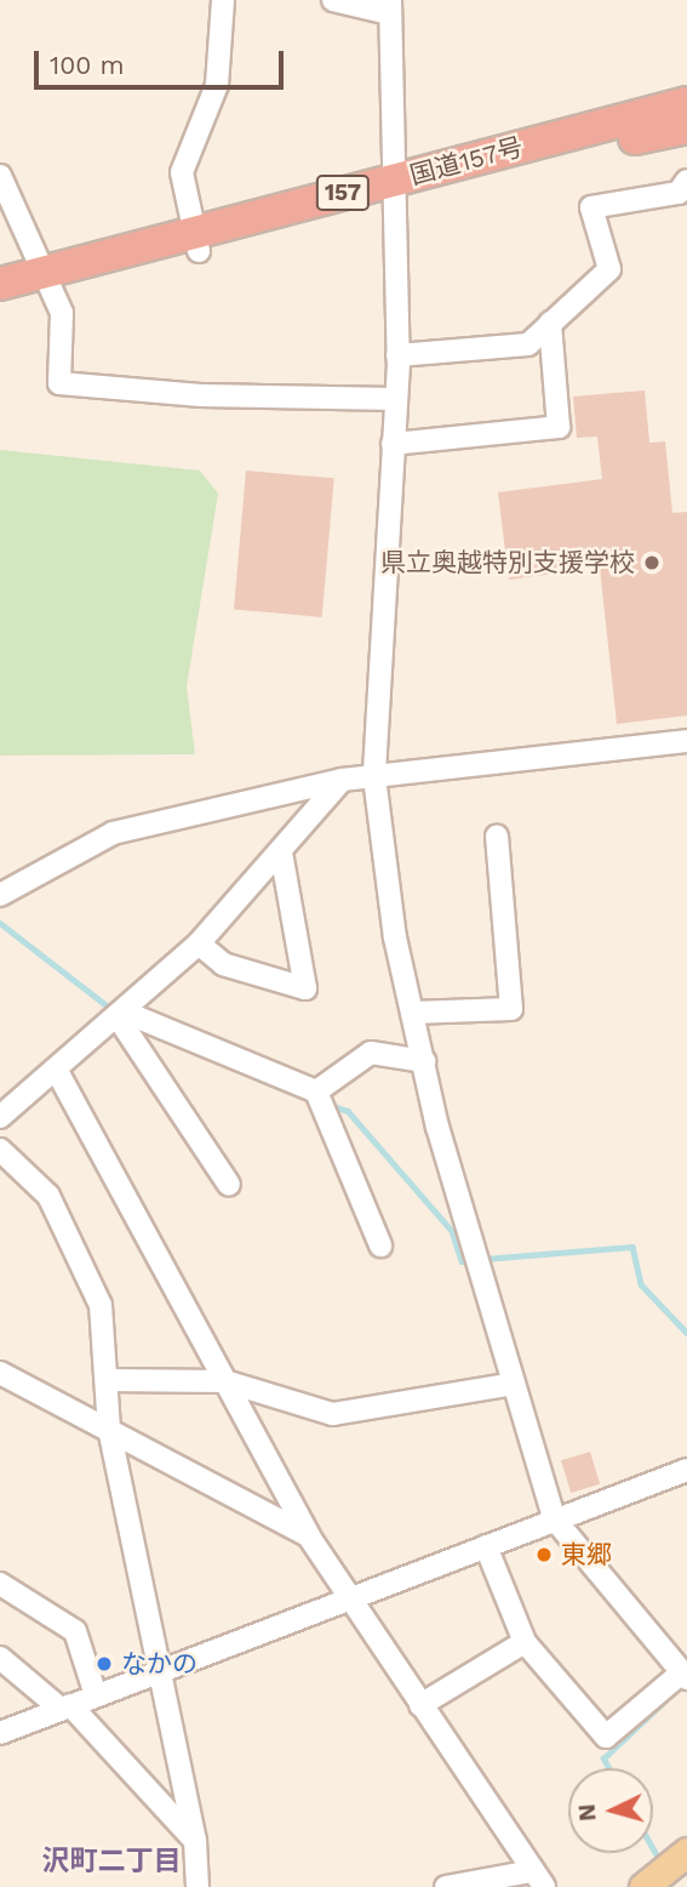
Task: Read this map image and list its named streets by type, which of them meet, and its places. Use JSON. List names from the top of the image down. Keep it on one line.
{"streets":{"highway":["国道157号","157"]},"districts":["沢町二丁目"],"places":["県立奥越特別支援学校","東郷","なかの"],"scale_bar":"100 m","north":"left"}
